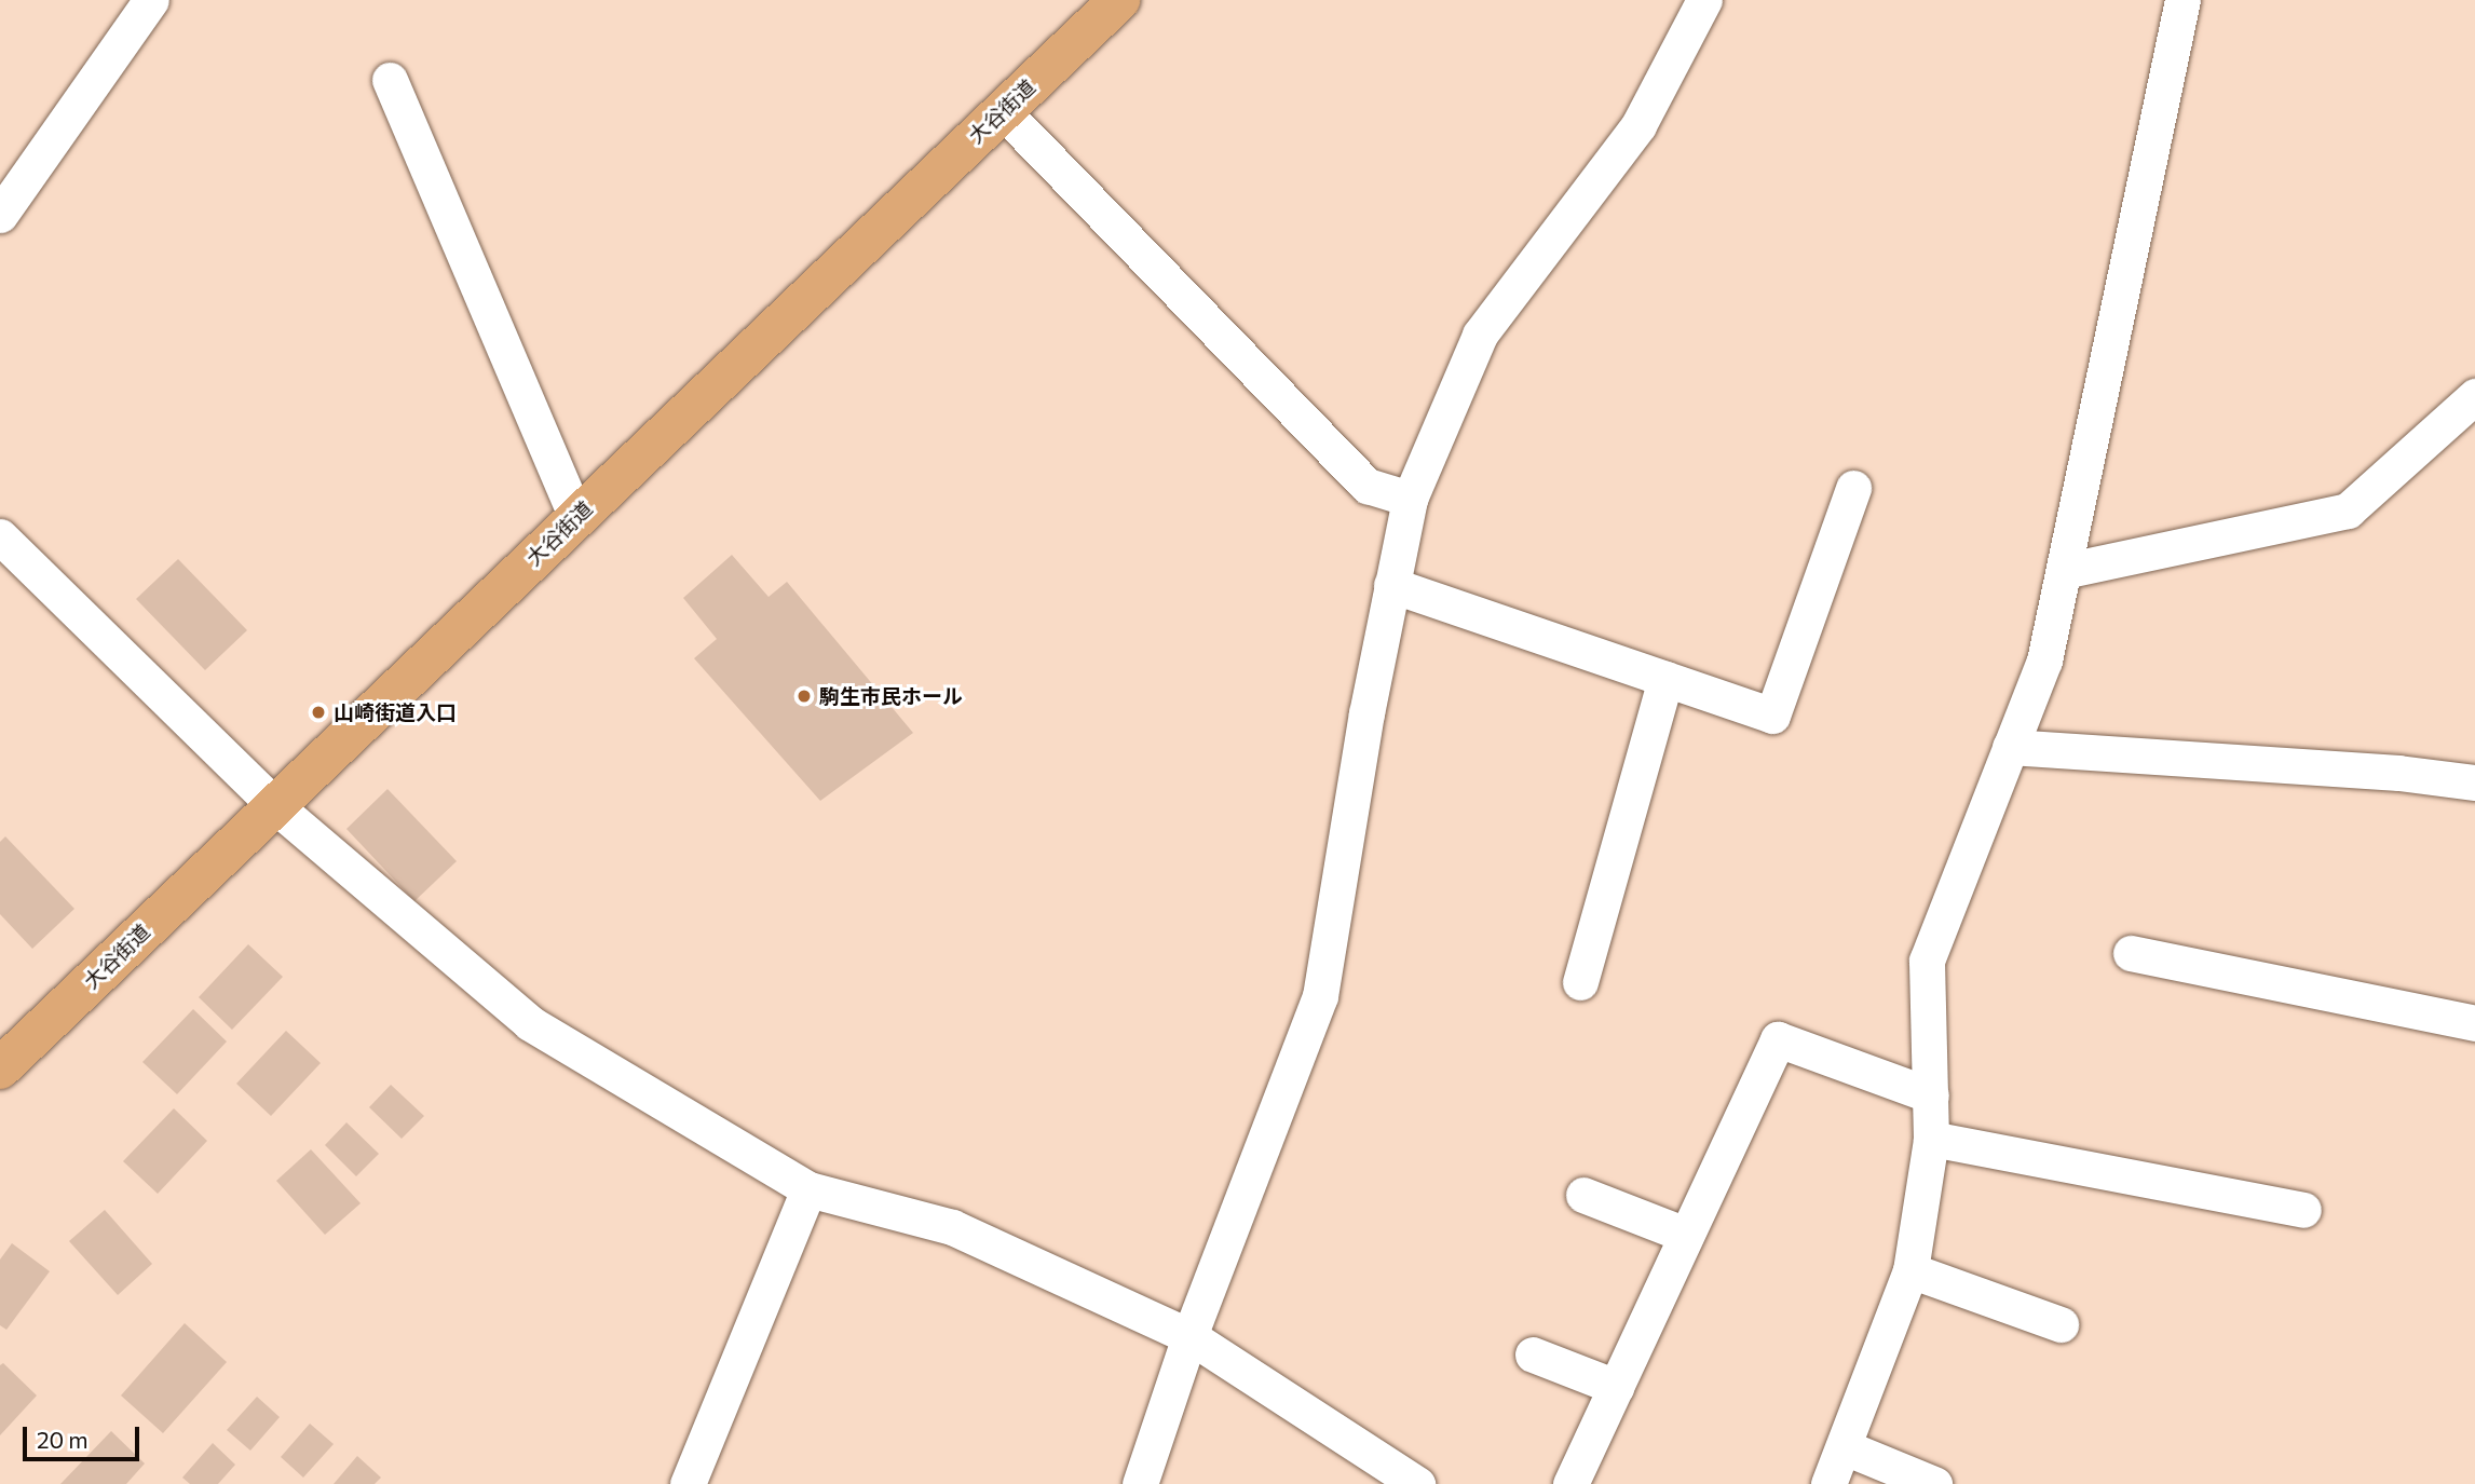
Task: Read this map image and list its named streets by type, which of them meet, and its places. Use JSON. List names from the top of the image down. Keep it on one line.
{"streets":{"main road":["大谷街道"]},"places":["駒生市民ホール","山崎街道入口"],"scale_bar":"20 m"}
